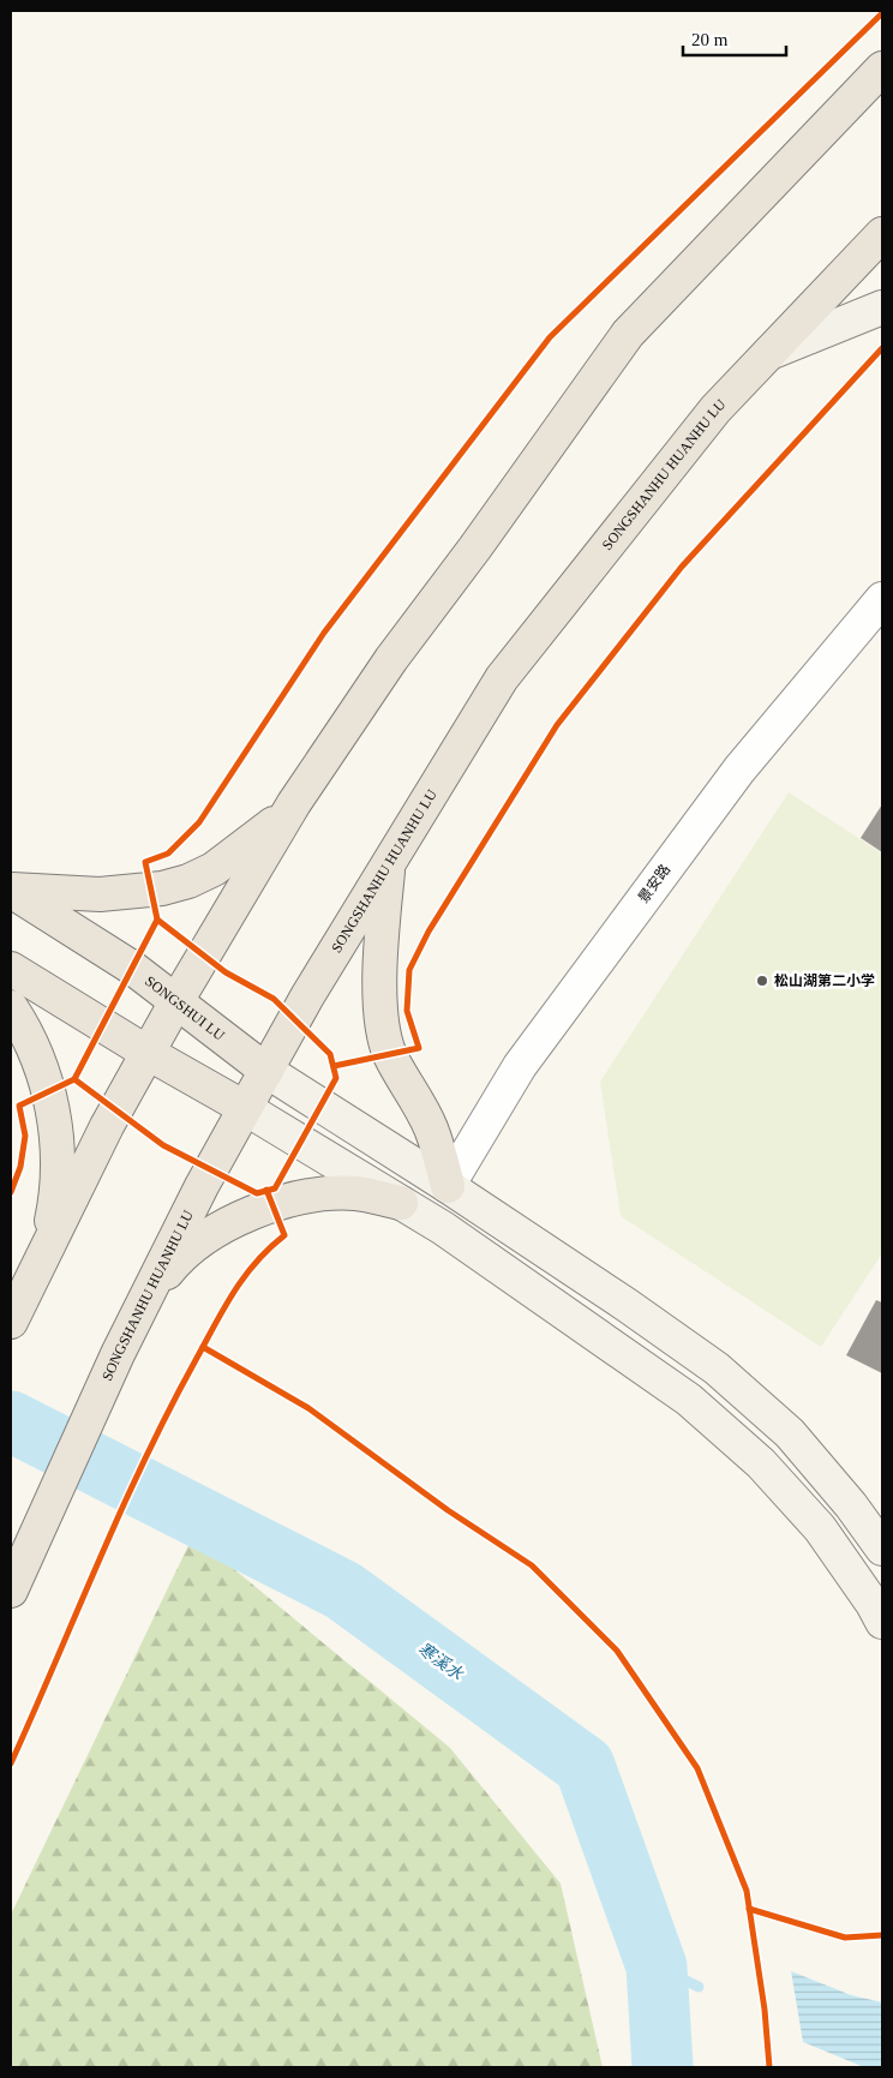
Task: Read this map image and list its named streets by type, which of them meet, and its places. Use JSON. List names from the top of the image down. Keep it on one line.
{"streets":{"main road":["SONGSHANHU HUANHU LU","SONGSHUI LU"],"street":["景安路"]},"crossings":[["SONGSHANHU HUANHU LU","SONGSHUI LU"]],"water":["寒溪水"],"places":["松山湖第二小学"],"scale_bar":"20 m"}
